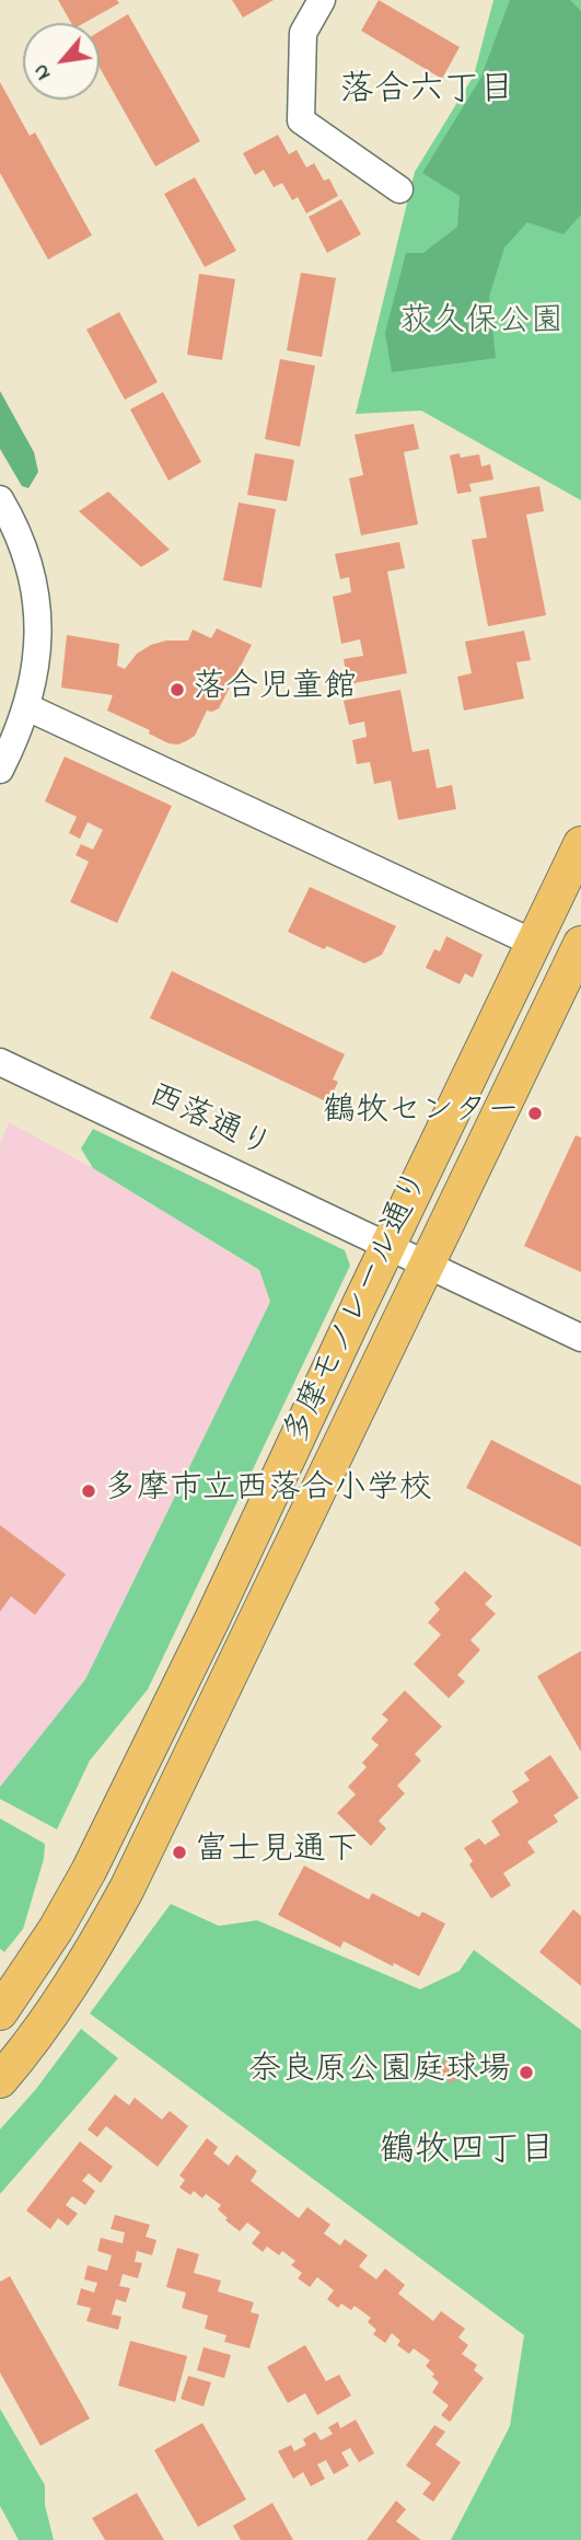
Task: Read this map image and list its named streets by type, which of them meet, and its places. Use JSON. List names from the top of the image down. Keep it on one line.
{"streets":{"main road":["多摩モノレール通り"],"street":["西落通り"]},"crossings":[["西落通り","多摩モノレール通り"]],"districts":["落合六丁目","鶴牧四丁目"],"parks":["荻久保公園"],"places":["落合児童館","鶴牧センター","多摩市立西落合小学校","富士見通下","奈良原公園庭球場"],"north":"bottom left"}
